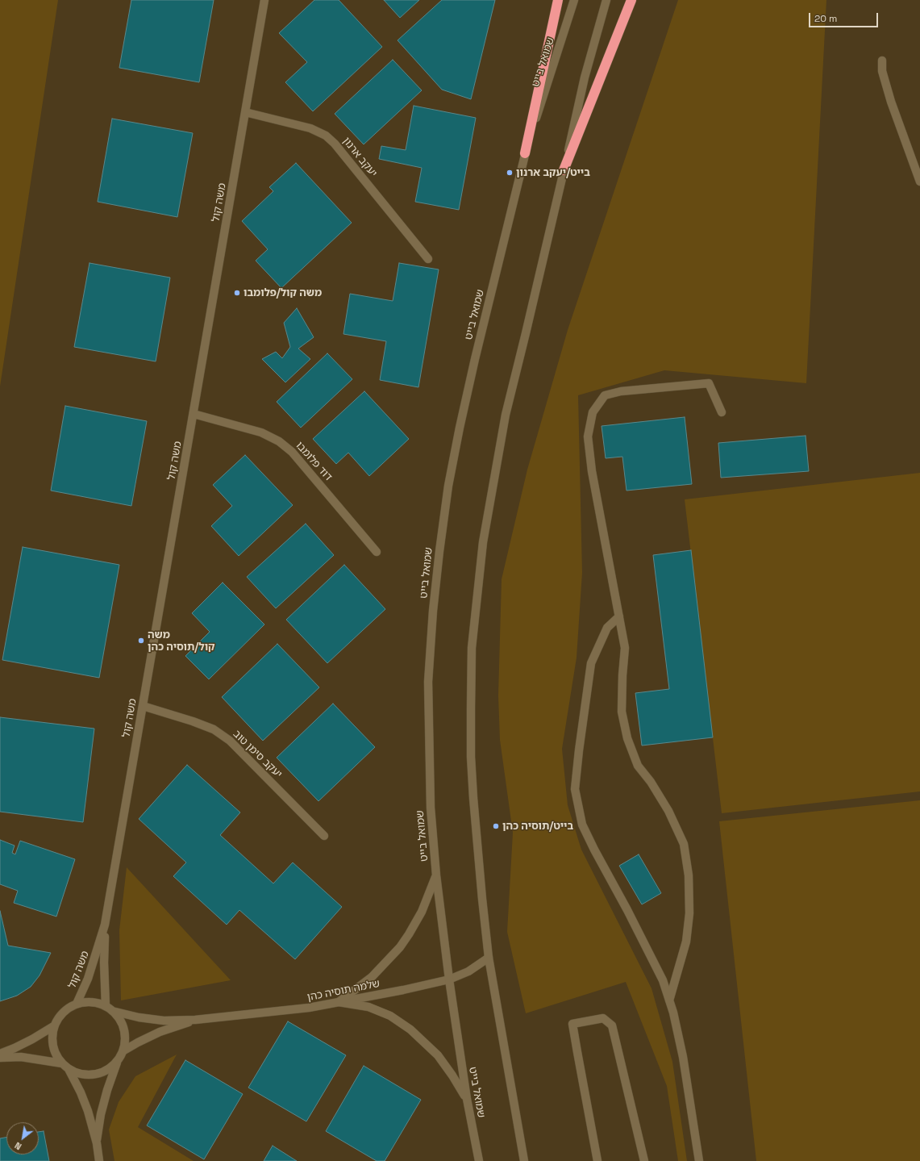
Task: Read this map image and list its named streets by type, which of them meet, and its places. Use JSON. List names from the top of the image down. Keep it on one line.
{"streets":{"street":["שמואל בייט","יעקב ארנון","משה קול","דוד פלומבו","יעקב סימן טוב","שלמה תוסיה כהן"]},"crossings":[["שמואל בייט","שלמה תוסיה כהן"],["יעקב ארנון","משה קול"],["משה קול","דוד פלומבו"],["משה קול","יעקב סימן טוב"],["משה קול","שלמה תוסיה כהן"]],"places":["בייט/יעקב ארנון","משה קול/פלומבו","משה קול/תוסיה כהן","בייט/תוסיה כהן"],"scale_bar":"20 m","north":"bottom left"}
